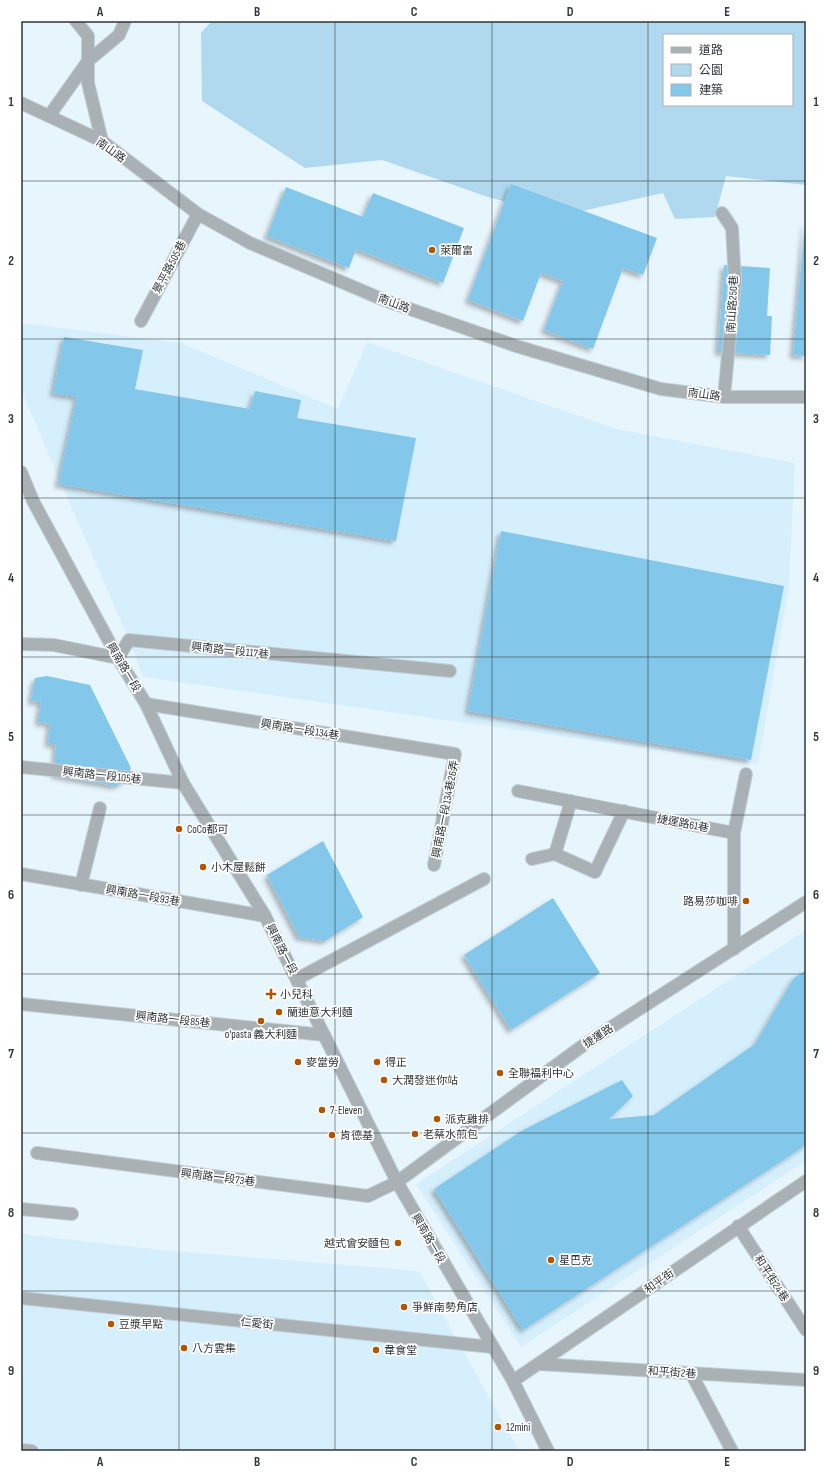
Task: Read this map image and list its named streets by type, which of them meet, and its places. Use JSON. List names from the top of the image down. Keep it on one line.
{"streets":{"street":["南山路","景平路505巷","南山路250巷","興南路一段117巷","興南路一段","興南路一段134巷","興南路一段105巷","興南路一段134巷26弄","捷運路61巷","興南路一段93巷","興南路一段85巷","捷運路","興南路一段73巷","和平街24巷","和平街","仁愛街","和平街2巷"]},"crossings":[["南山路","景平路505巷"],["南山路","南山路250巷"],["興南路一段117巷","興南路一段"],["興南路一段","興南路一段134巷"],["興南路一段","興南路一段105巷"],["興南路一段","興南路一段93巷"],["興南路一段","興南路一段85巷"],["興南路一段","捷運路"],["興南路一段","興南路一段73巷"],["興南路一段","和平街"],["興南路一段","仁愛街"],["興南路一段134巷","興南路一段134巷26弄"],["捷運路","興南路一段73巷"],["和平街24巷","和平街"],["和平街","和平街2巷"]],"places":{"other":["萊爾富","CoCo都可","小木屋鬆餅","路易莎咖啡","蘭迪意大利麵","o'pasta 義大利麵","麥當勞","得正","全聯福利中心","大潤發迷你站","7-Eleven","派克雞排","老蔡水煎包","肯德基","越式會安麵包","星巴克","爭鮮南勢角店","豆漿早點","八方雲集","韋食堂","12mini"],"health":["小兒科"]},"legend":["道路","公園","建築"],"grid":{"columns":["A","B","C","D","E"],"rows":["1","2","3","4","5","6","7","8","9"]}}
